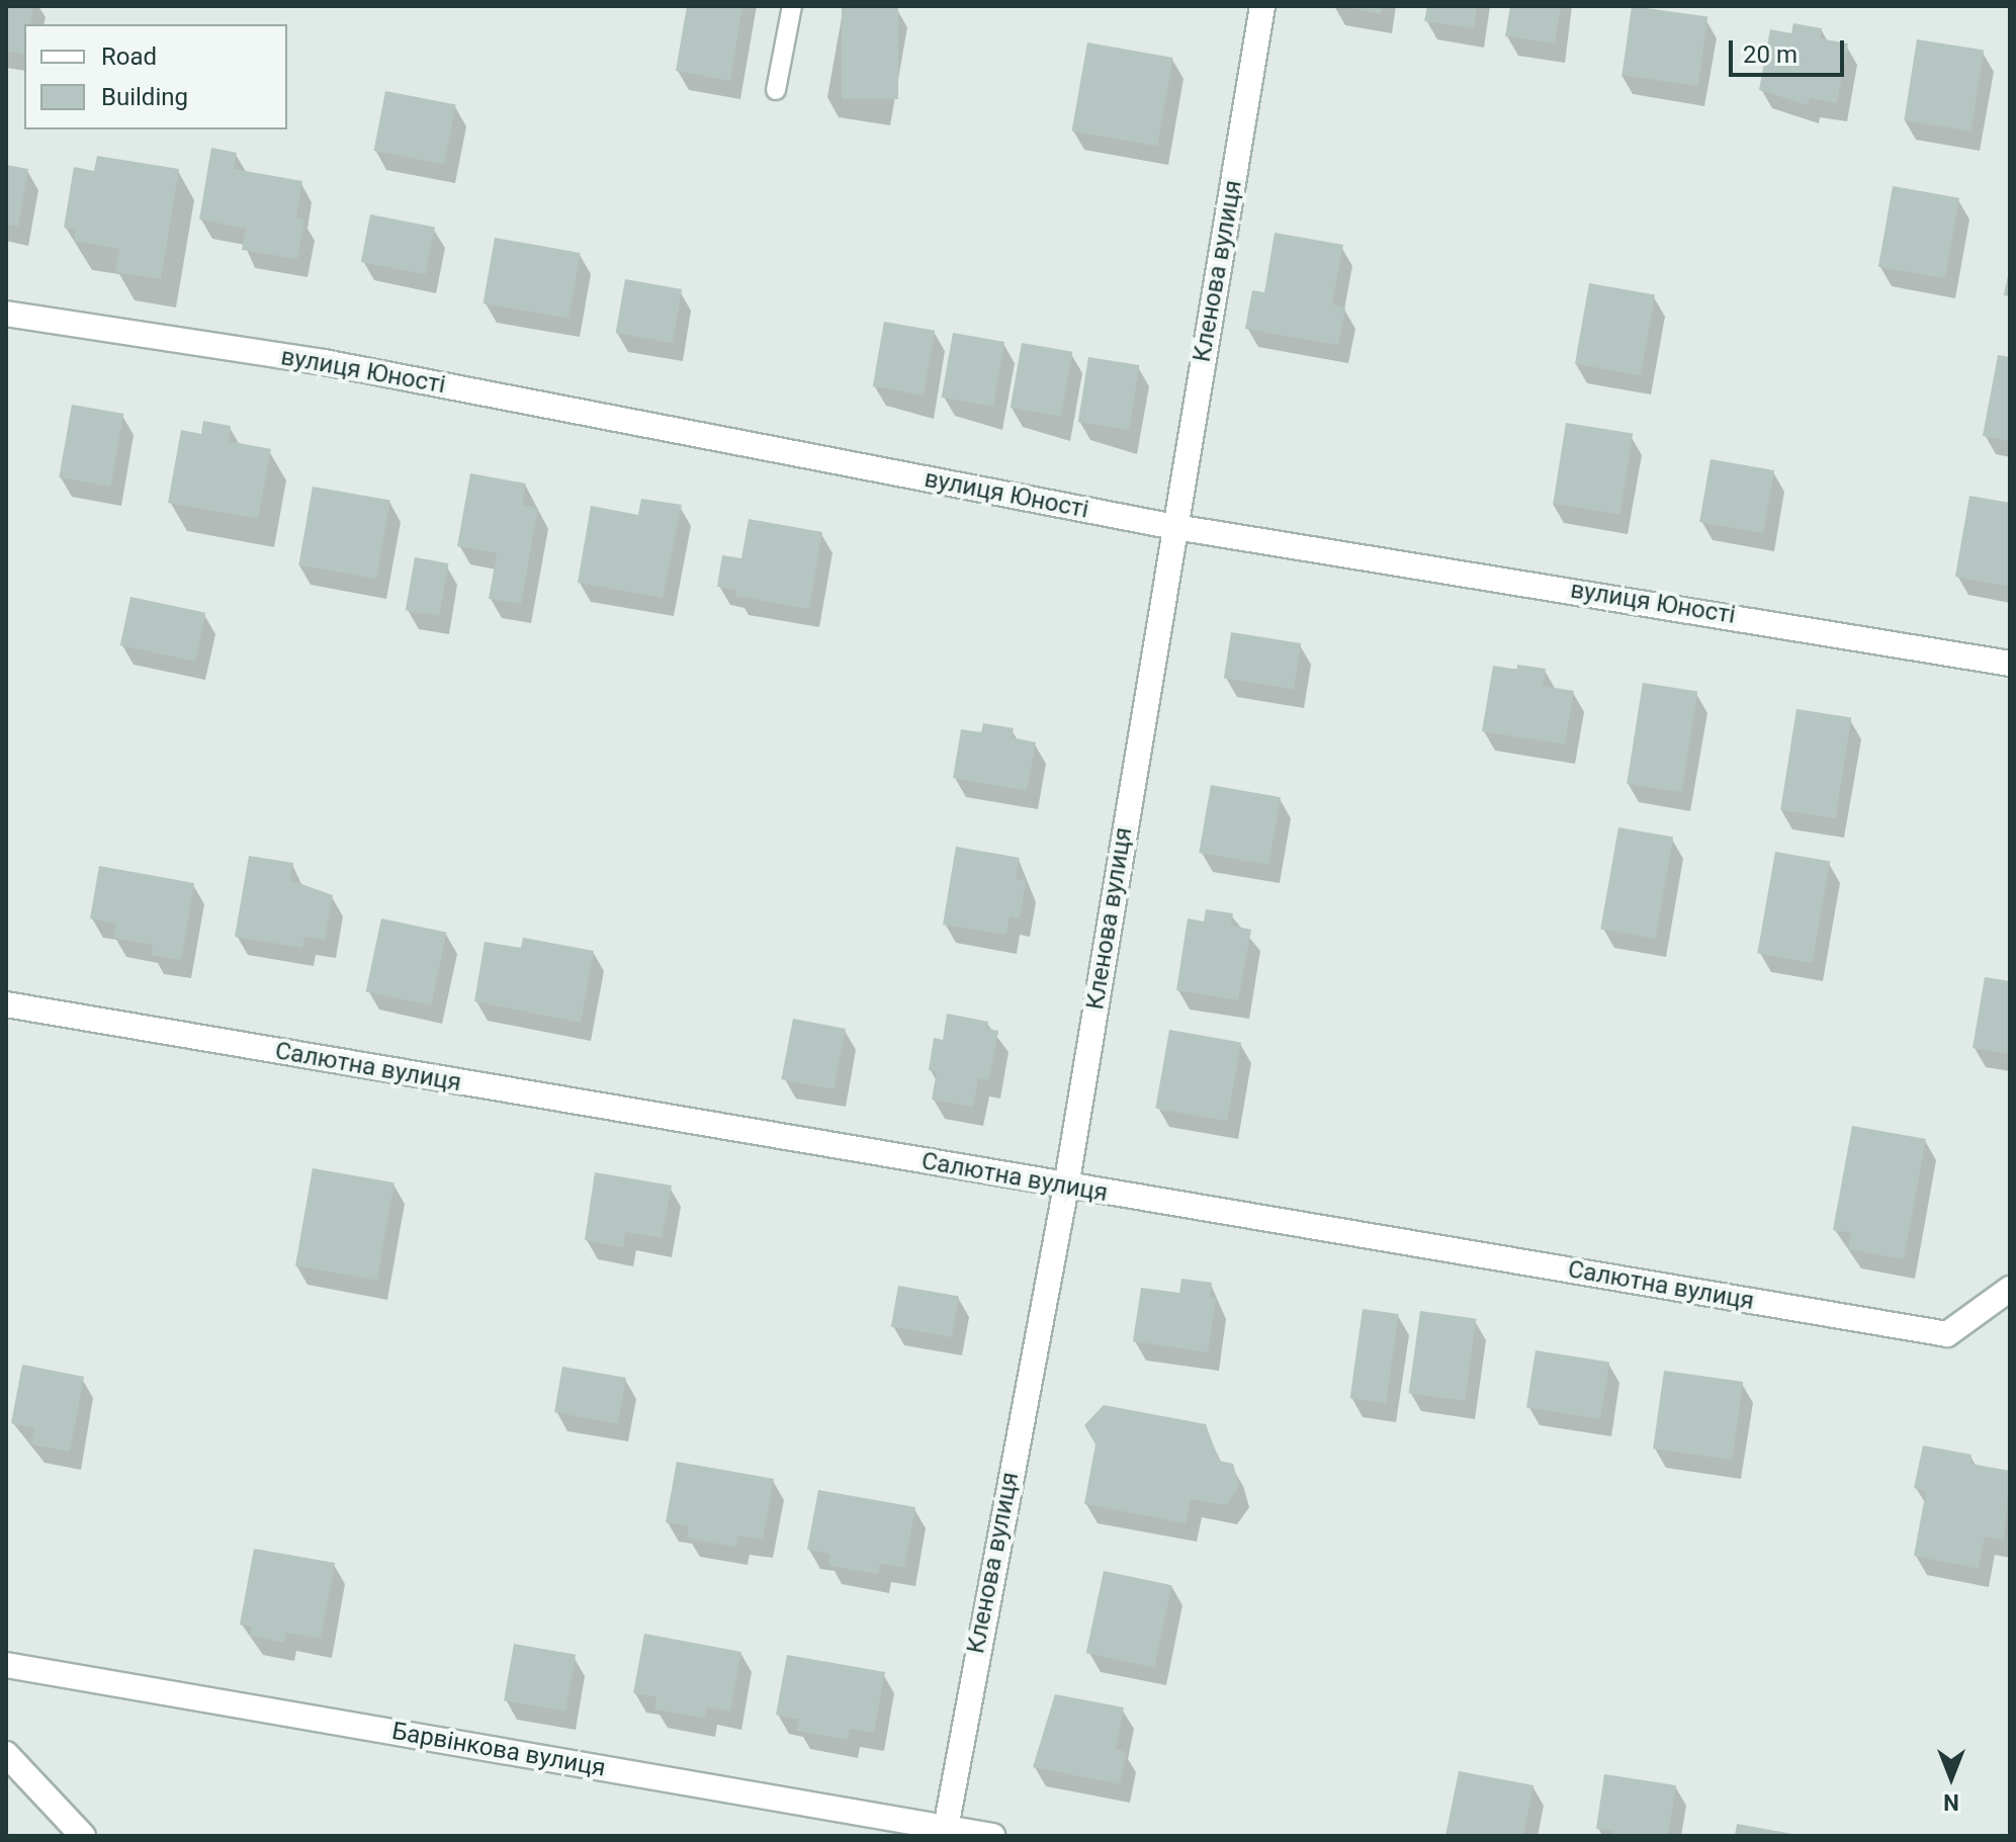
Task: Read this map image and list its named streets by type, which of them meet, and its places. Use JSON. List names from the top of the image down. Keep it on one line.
{"streets":{"street":["Кленова вулиця","вулиця Юності","Салютна вулиця","Барвінкова вулиця"]},"crossings":[["Кленова вулиця","вулиця Юності"],["Кленова вулиця","Салютна вулиця"],["Кленова вулиця","Барвінкова вулиця"]],"legend":["Road","Building"],"scale_bar":"20 m","north":"bottom"}
